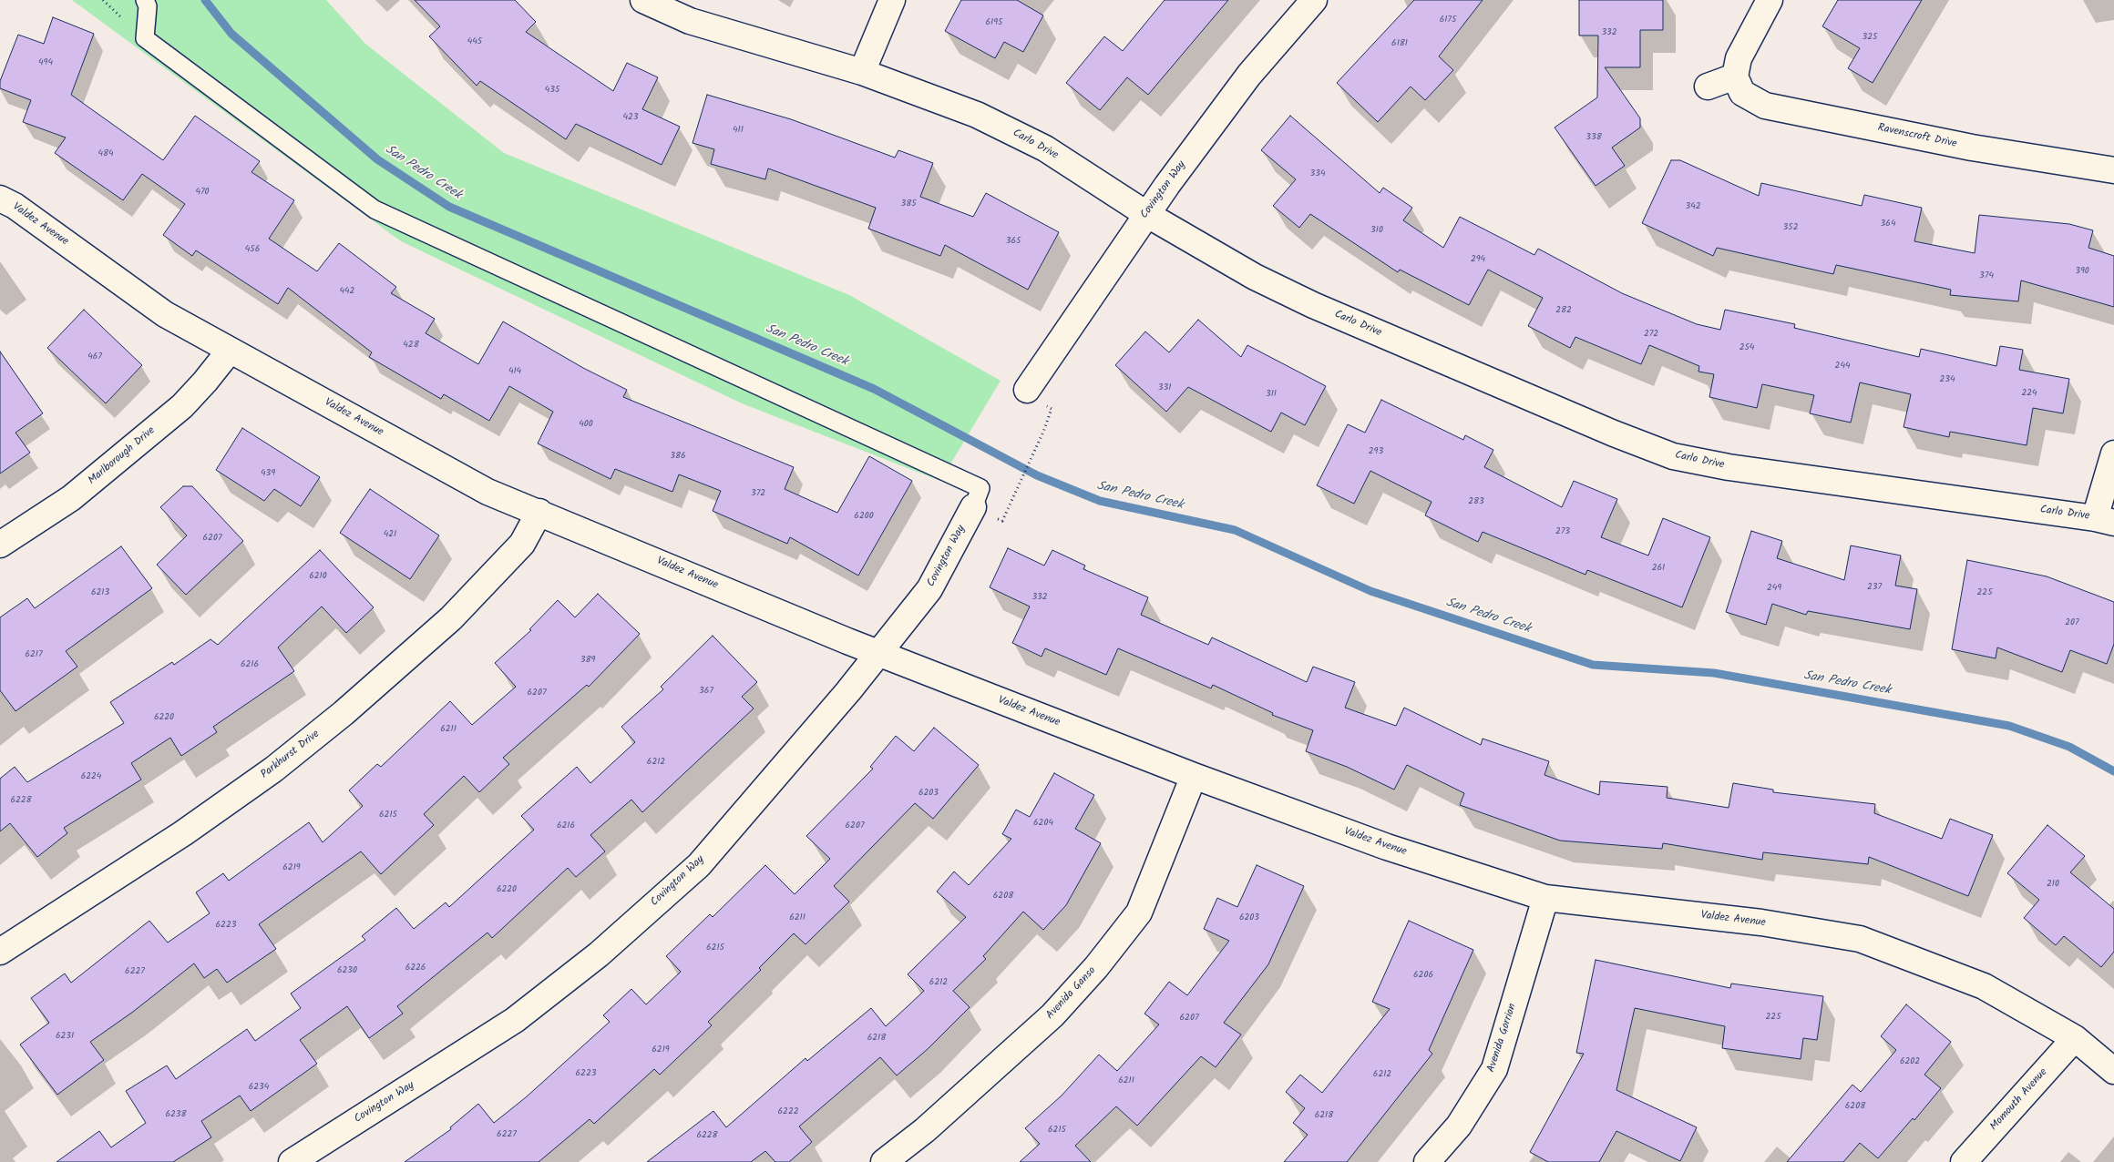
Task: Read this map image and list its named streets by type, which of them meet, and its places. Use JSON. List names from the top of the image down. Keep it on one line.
{"streets":{"street":["Ravenscroft Drive","Carlo Drive","Covington Way","Valdez Avenue","Marlborough Drive","Parkhurst Drive","Avenida Ganso","Avenida Gorrion","Momouth Avenue"]},"crossings":[["Carlo Drive","Covington Way"],["Covington Way","Valdez Avenue"],["Valdez Avenue","Marlborough Drive"],["Valdez Avenue","Parkhurst Drive"],["Valdez Avenue","Avenida Ganso"],["Valdez Avenue","Avenida Gorrion"],["Valdez Avenue","Momouth Avenue"]],"water":["San Pedro Creek"],"house_numbers":["6175","6195","332","325","445","6181","494","435","423","411","338","484","334","470","385","342","364","352","310","365","456","294","390","374","442","282","272","428","254","467","244","414","234","331","224","311","400","293","386","439","372","283","6200","273","421","6207","261","6210","237","249","6213","225","332","207","6217","389","6216","367","6207","6220","6211","6212","6224","6203","6228","6215","6204","6216","6207","6219","210","6220","6208","6211","6203","6223","6215","6226","6230","6227","6206","6212","225","6207","6231","6218","6219","6202","6223","6212","6211","6234","6208","6222","6238","6218","6215","6227","6228"]}
